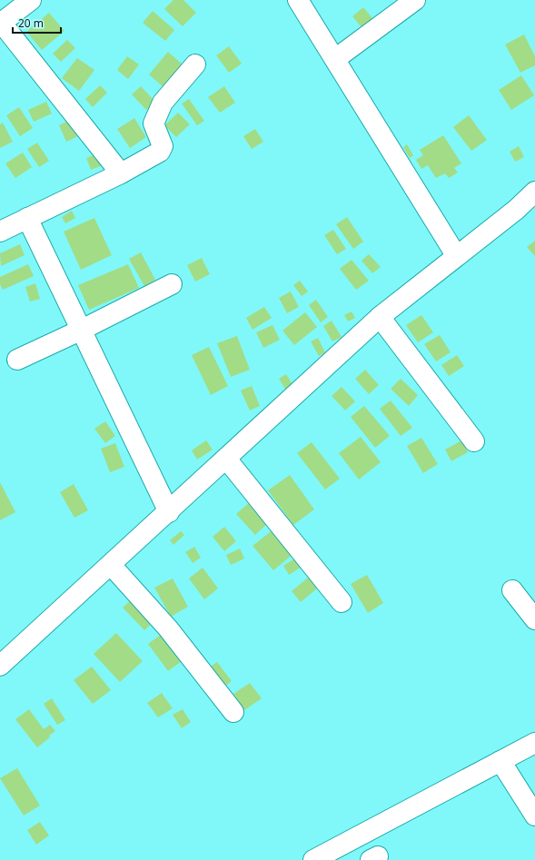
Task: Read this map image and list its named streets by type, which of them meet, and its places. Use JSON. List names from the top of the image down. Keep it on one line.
{"scale_bar":"20 m"}
